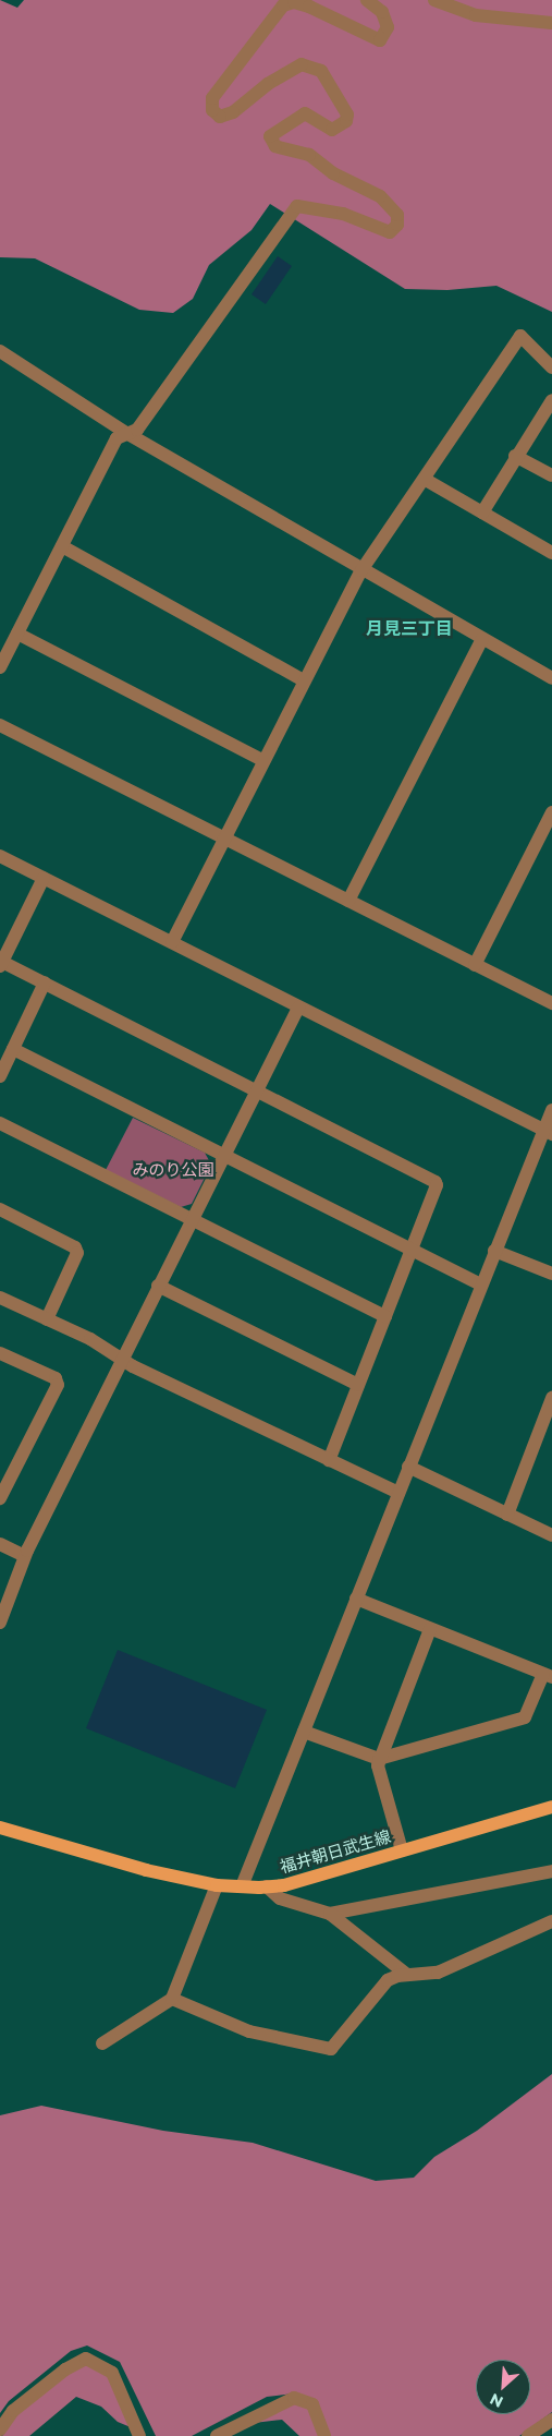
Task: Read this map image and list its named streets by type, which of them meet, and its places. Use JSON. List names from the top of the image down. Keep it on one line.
{"streets":{"main road":["福井朝日武生線"]},"districts":["月見三丁目"],"parks":["みのり公園"],"north":"bottom left"}
